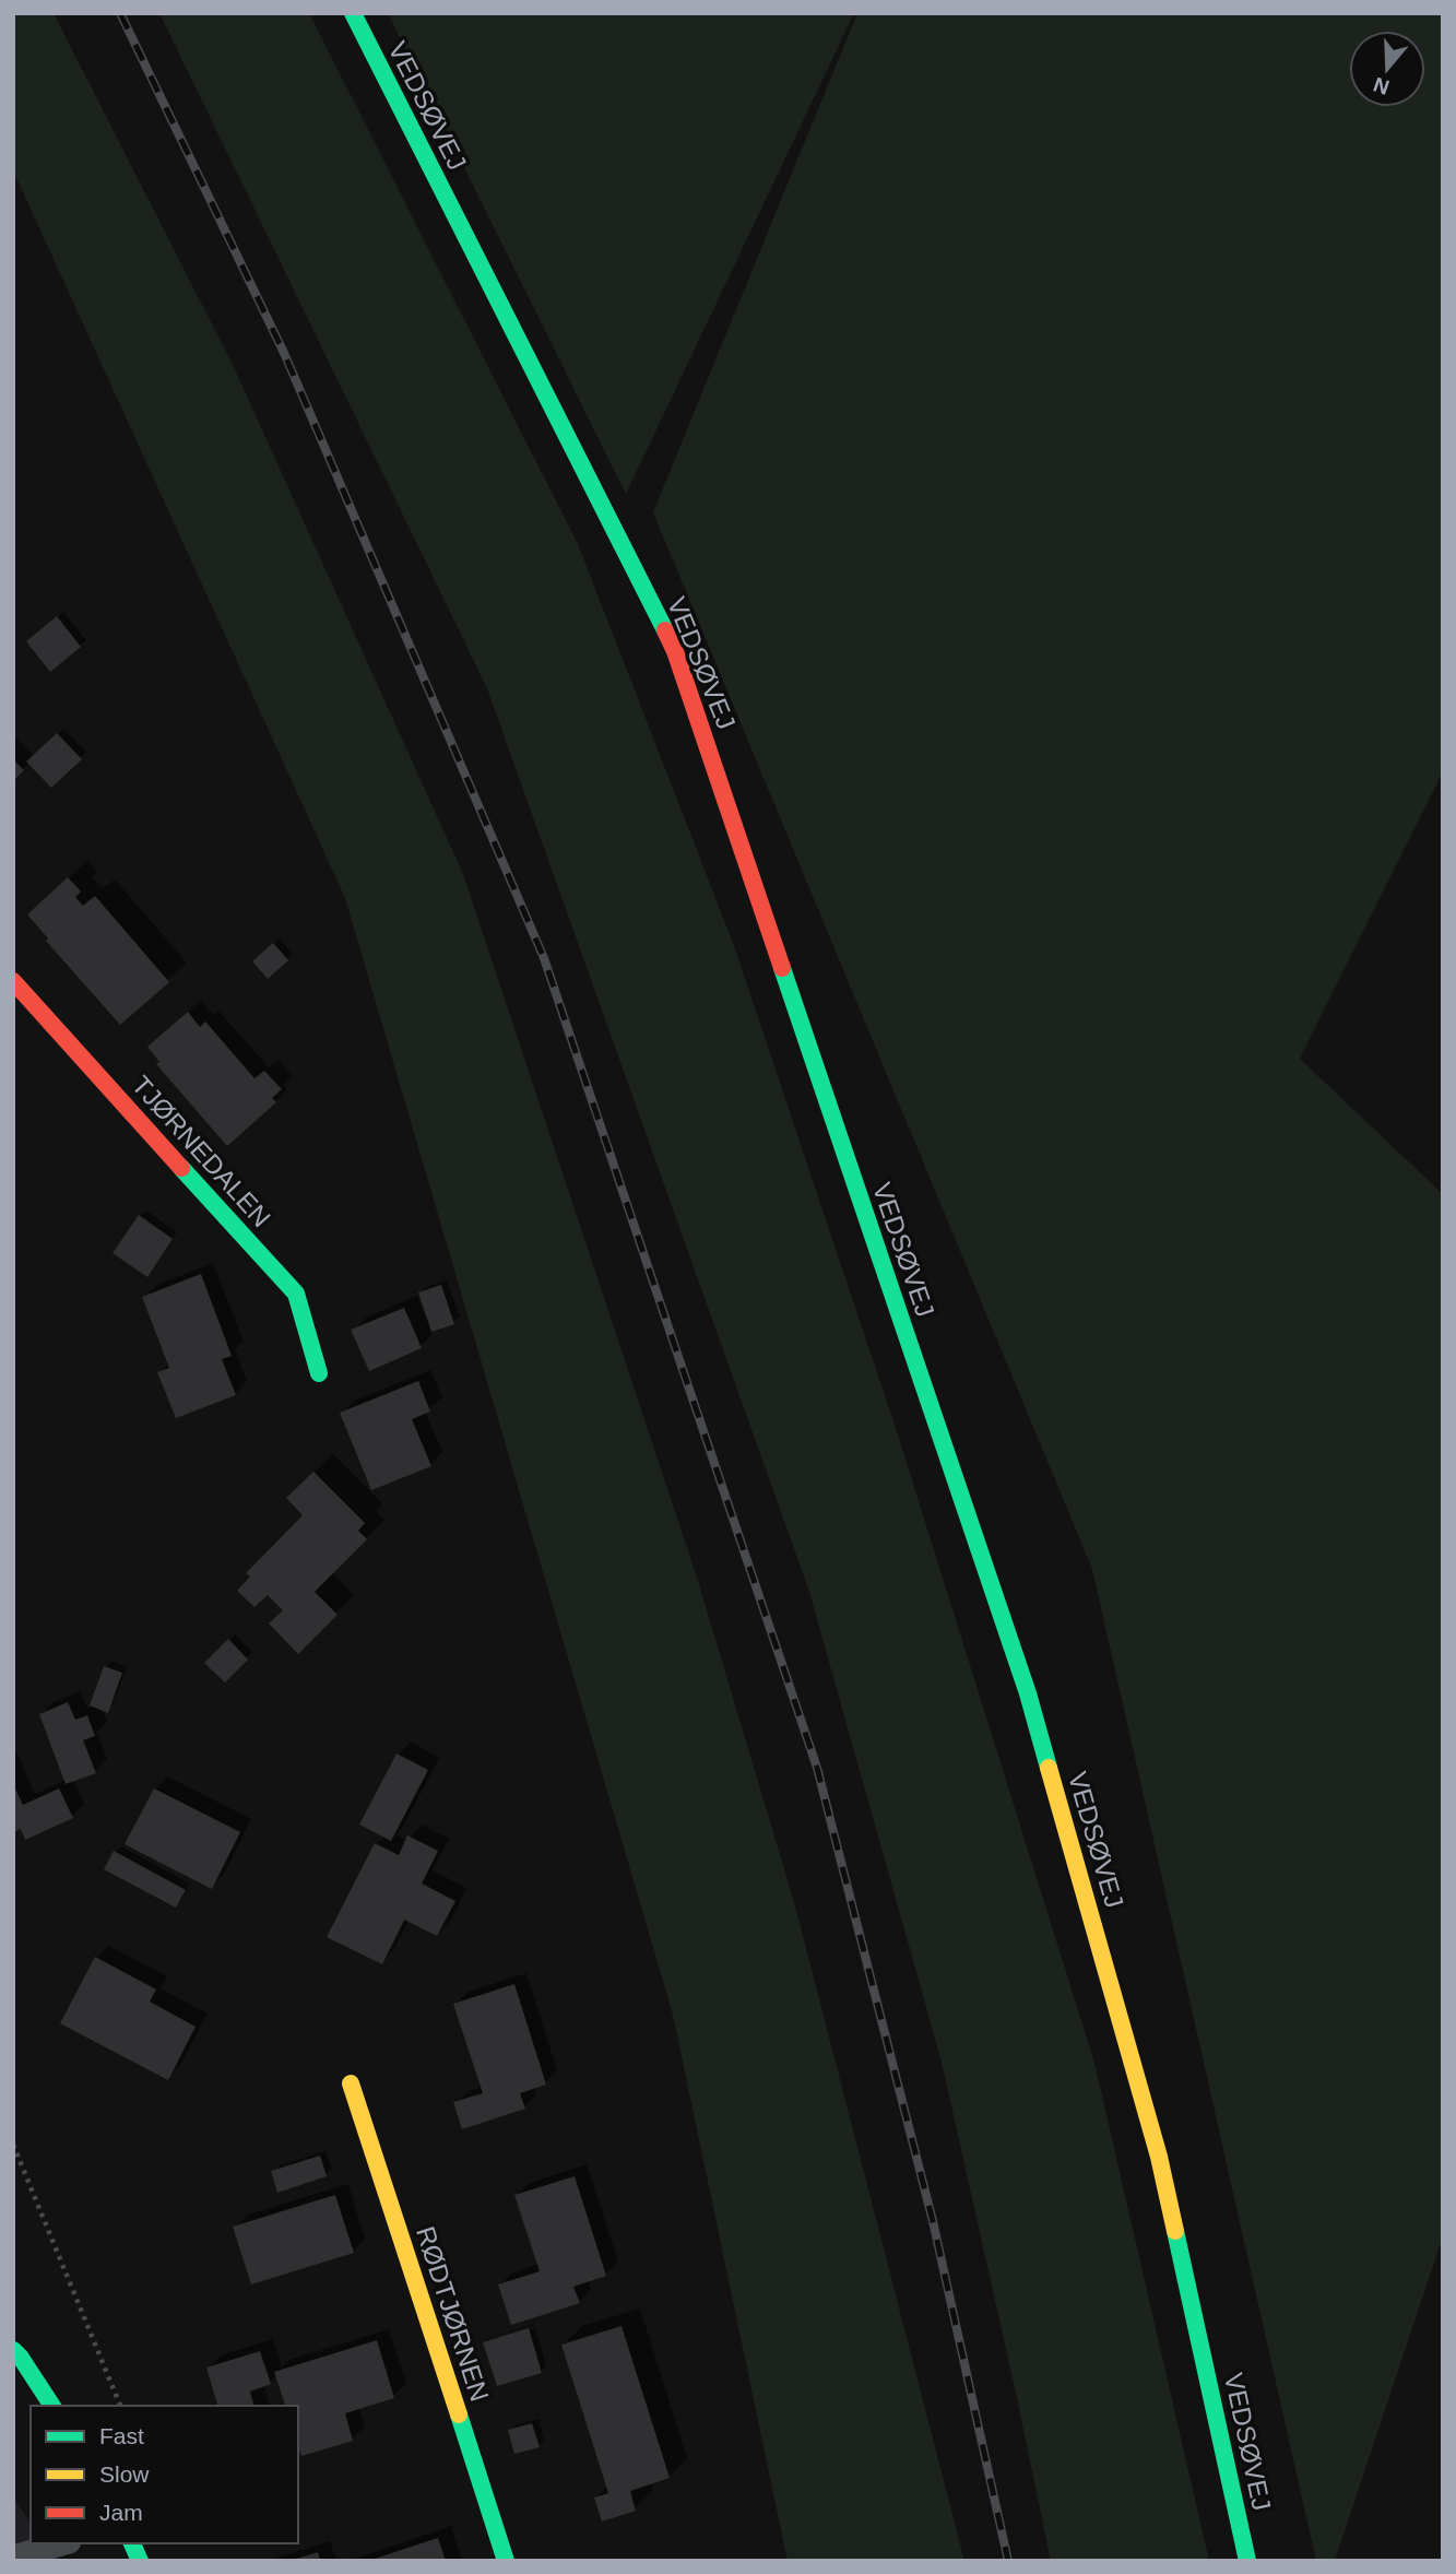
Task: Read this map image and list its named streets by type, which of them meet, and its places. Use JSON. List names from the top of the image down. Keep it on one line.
{"streets":{"street":["VEDSØVEJ","TJØRNEDALEN","RØDTJØRNEN"]},"legend":["Fast","Slow","Jam"],"north":"bottom"}
